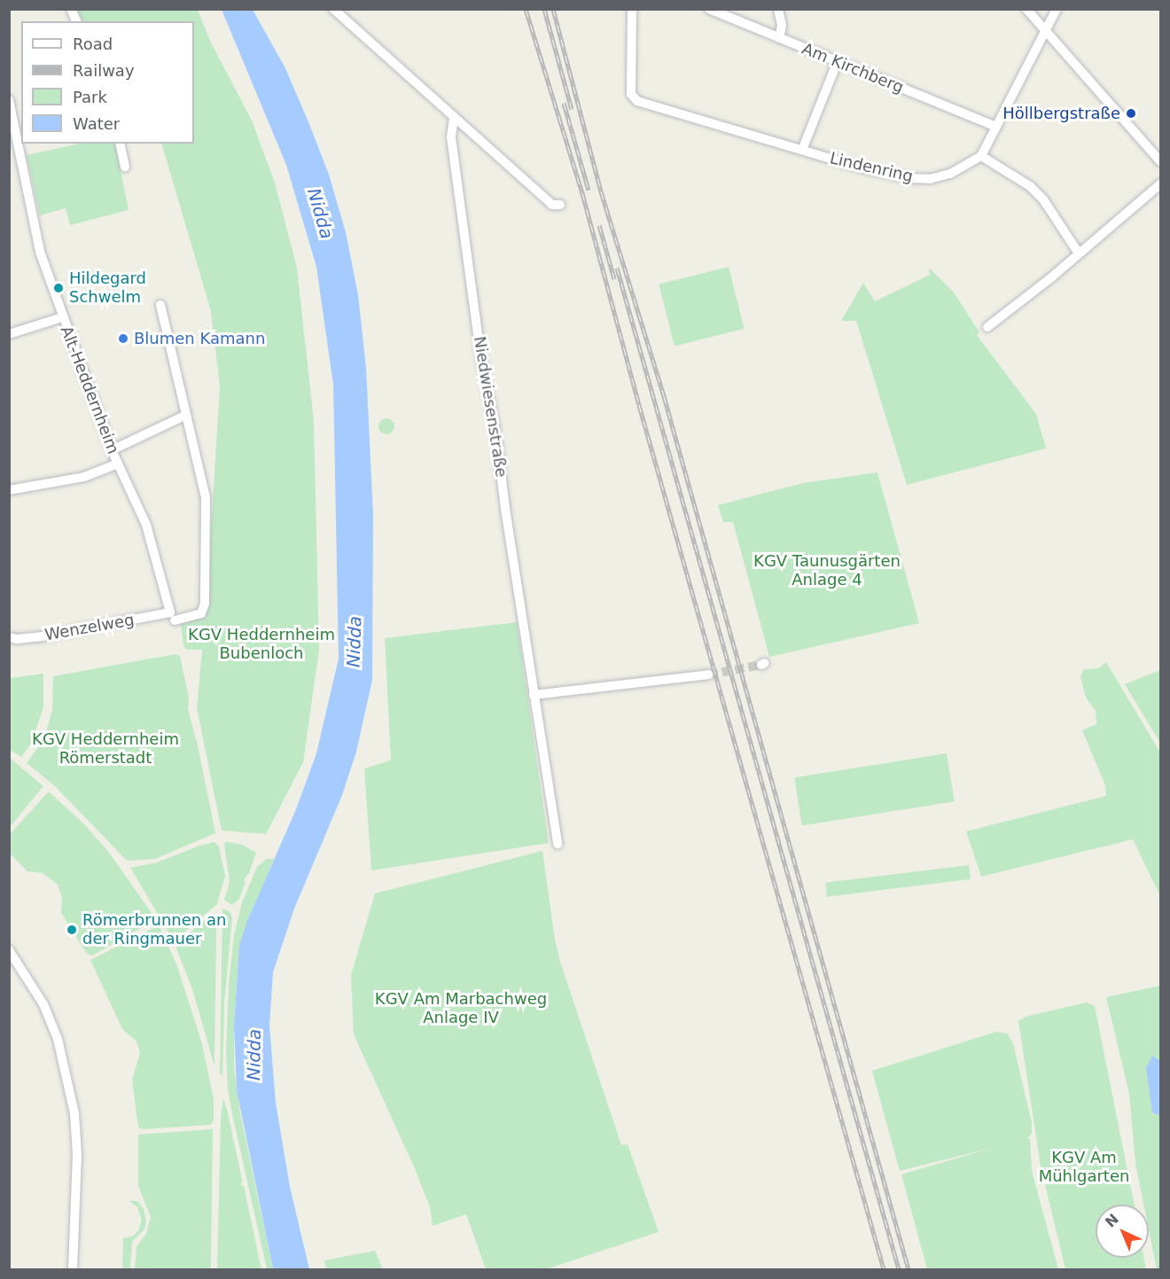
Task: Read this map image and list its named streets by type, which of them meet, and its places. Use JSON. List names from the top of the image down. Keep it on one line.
{"streets":{"street":["Am Kirchberg","Lindenring","Alt-Heddernheim","Niedwiesenstraße","Wenzelweg"]},"crossings":[["Alt-Heddernheim","Wenzelweg"]],"water":["Nidda"],"parks":["KGV Taunusgärten Anlage 4","KGV Heddernheim Bubenloch","KGV Heddernheim Römerstadt","KGV Am Marbachweg Anlage IV","KGV Am Mühlgarten"],"places":["Höllbergstraße","Hildegard Schwelm","Blumen Kamann","Römerbrunnen an der Ringmauer"],"legend":["Road","Railway","Park","Water"],"north":"top left"}
